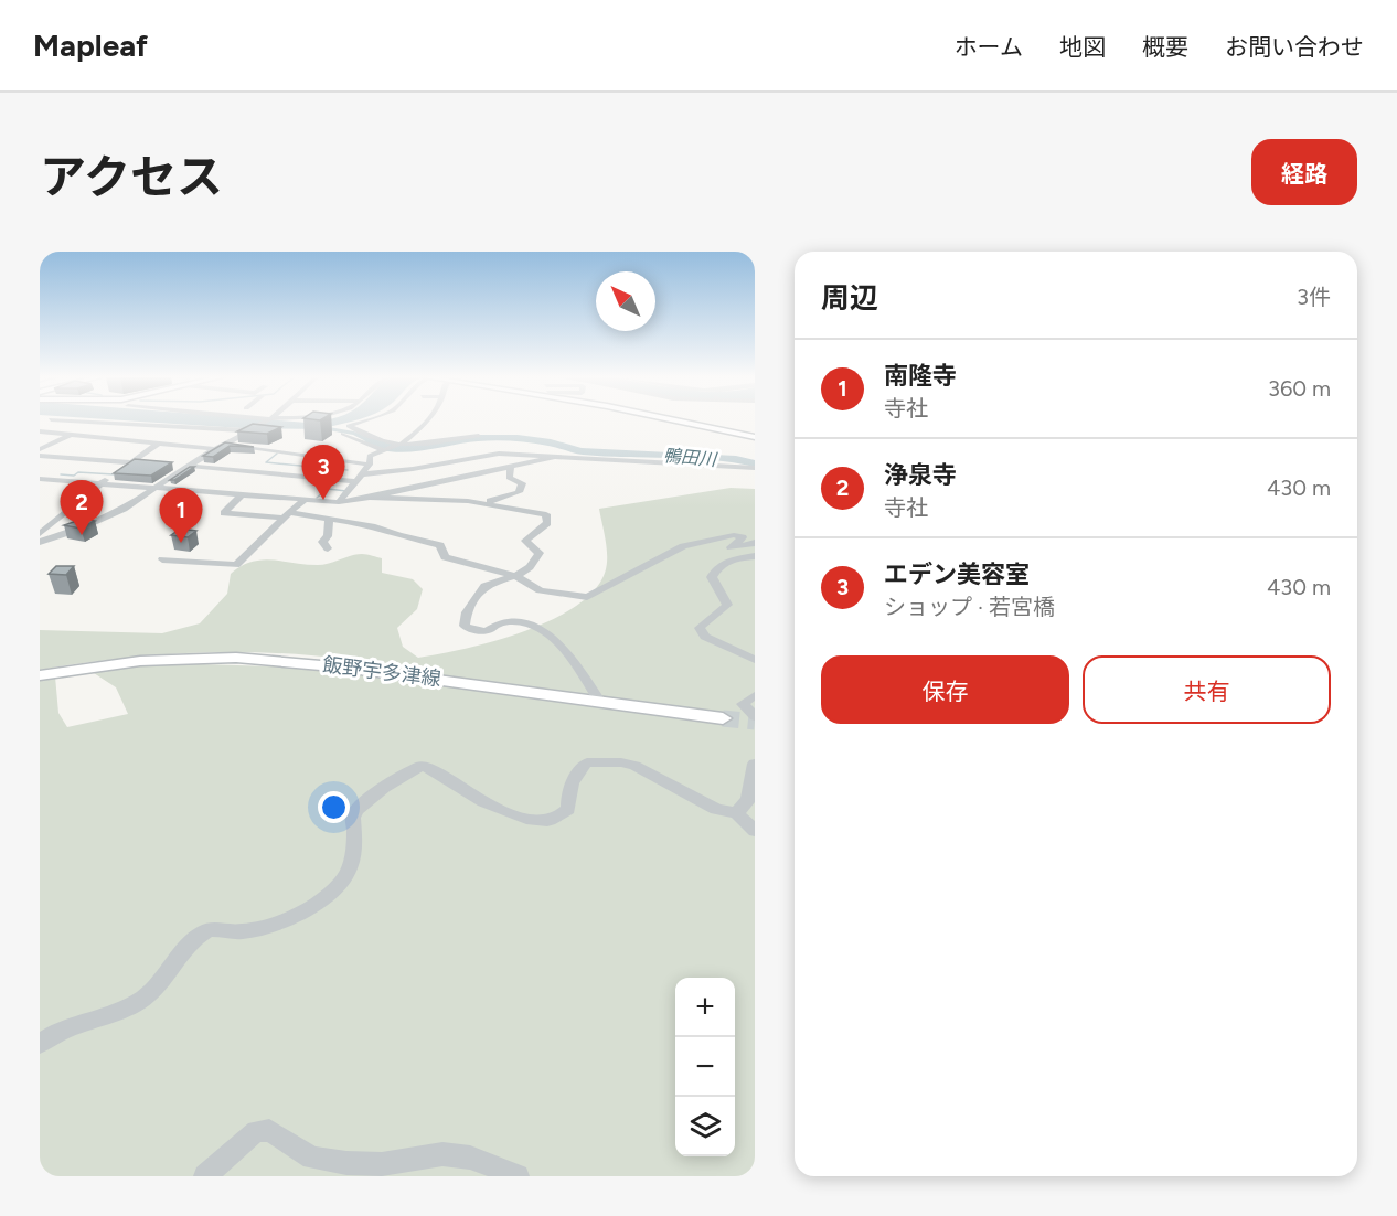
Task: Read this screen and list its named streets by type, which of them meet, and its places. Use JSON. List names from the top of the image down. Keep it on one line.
{"streets":{"main road":["飯野宇多津線"]},"water":["鴨田川"],"north":"top left","page":{"header":"Mapleaf","nav":["ホーム","地図","概要","お問い合わせ"],"title":"アクセス","buttons":["経路",["保存","共有"]],"heading":["周辺","3件"],"list":[{"mark":"1","name":"南隆寺","note":"寺社","value":"360 m"},{"mark":"2","name":"浄泉寺","note":"寺社","value":"430 m"},{"mark":"3","name":"エデン美容室","note":"ショップ · 若宮橋","value":"430 m"}],"pins":["3","2","1"],"map_buttons":["+","−"]}}
